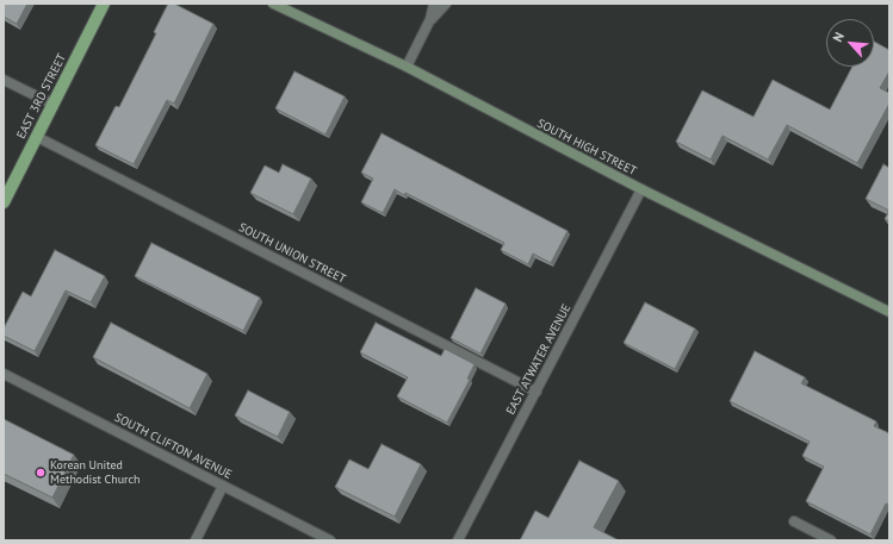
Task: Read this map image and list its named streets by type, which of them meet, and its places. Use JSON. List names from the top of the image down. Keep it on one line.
{"streets":{"main road":["EAST 3RD STREET"],"street":["SOUTH HIGH STREET","SOUTH UNION STREET","EAST ATWATER AVENUE","SOUTH CLIFTON AVENUE"]},"crossings":[["EAST 3RD STREET","SOUTH UNION STREET"],["SOUTH HIGH STREET","EAST ATWATER AVENUE"],["SOUTH UNION STREET","EAST ATWATER AVENUE"]],"places":["Korean United Methodist Church"],"north":"top left"}
